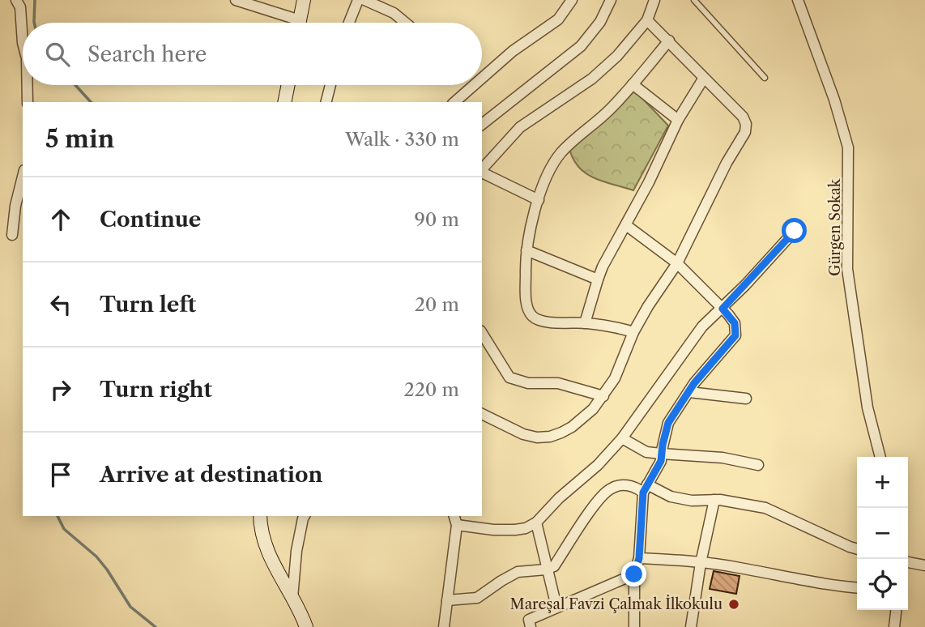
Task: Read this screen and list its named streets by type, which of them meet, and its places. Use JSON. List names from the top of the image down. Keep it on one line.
{"streets":{"street":["Gürgen Sokak"]},"places":["Mareşal Favzi Çalmak İlkokulu"],"page":{"search":"Search here","heading":["5 min","Walk · 330 m"],"list":[["Continue","90 m"],["Turn left","20 m"],["Turn right","220 m"],"Arrive at destination"],"map_buttons":["+","−"]}}
